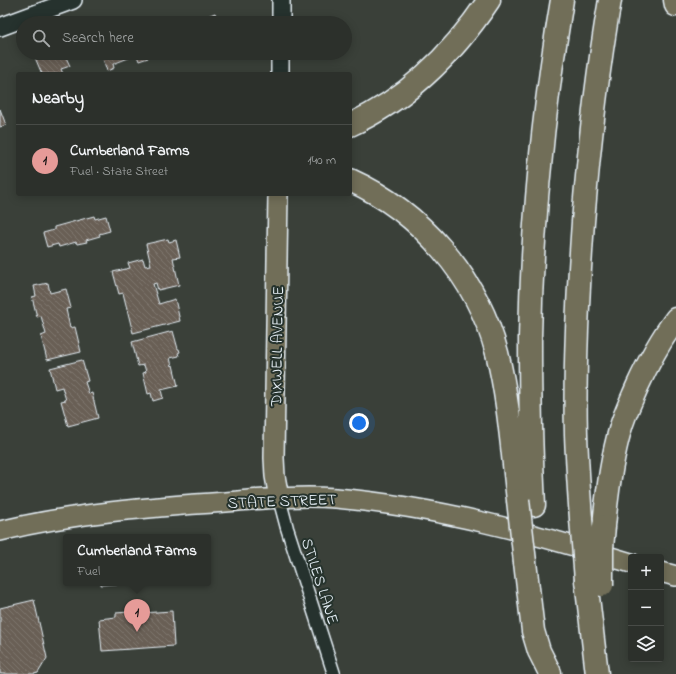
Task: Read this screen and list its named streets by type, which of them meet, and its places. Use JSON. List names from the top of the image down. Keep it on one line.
{"streets":{"main road":["DIXWELL AVENUE","STATE STREET"],"street":["STILES LANE"]},"crossings":[["DIXWELL AVENUE","STATE STREET"],["DIXWELL AVENUE","STILES LANE"],["STATE STREET","STILES LANE"]],"page":{"search":"Search here","heading":"Nearby","list":[{"mark":"1","name":"Cumberland Farms","note":"Fuel · State Street","value":"140 m"}],"popup":["Cumberland Farms","Fuel"],"map_buttons":["+","−"],"pins":"1"}}
